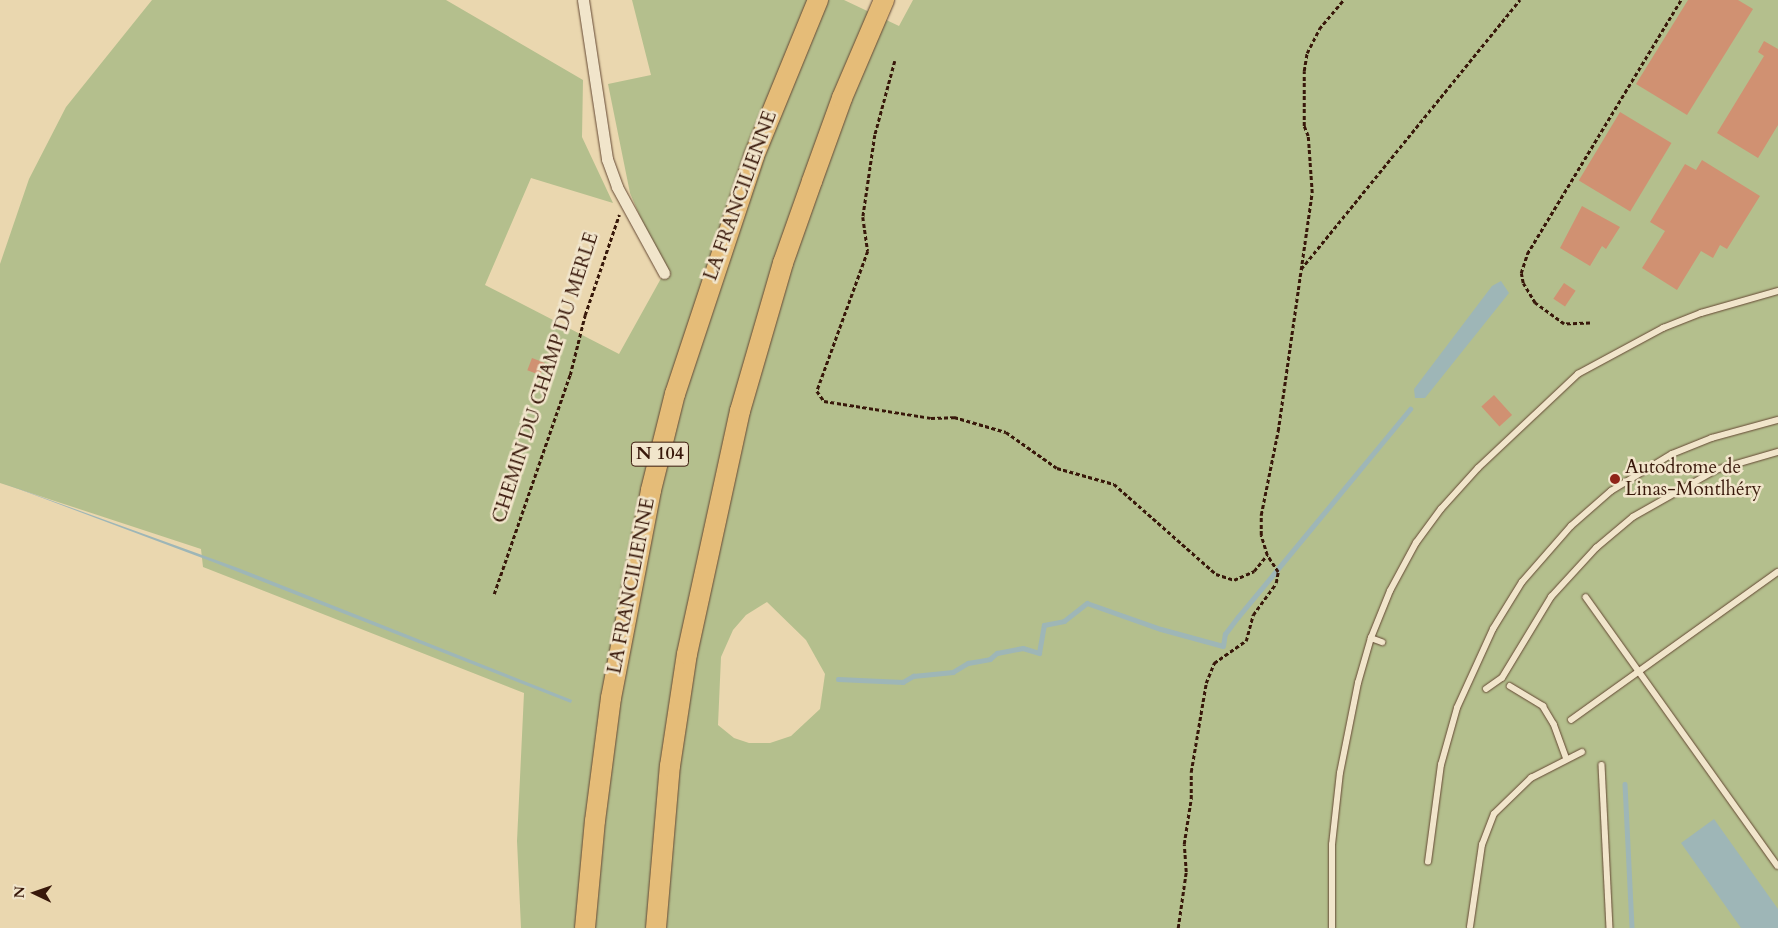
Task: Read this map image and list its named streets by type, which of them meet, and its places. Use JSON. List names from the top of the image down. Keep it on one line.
{"streets":{"highway":["LA FRANCILIENNE","N 104"],"path":["CHEMIN DU CHAMP DU MERLE"]},"places":["Autodrome de Linas-Montlhéry"],"north":"left"}
